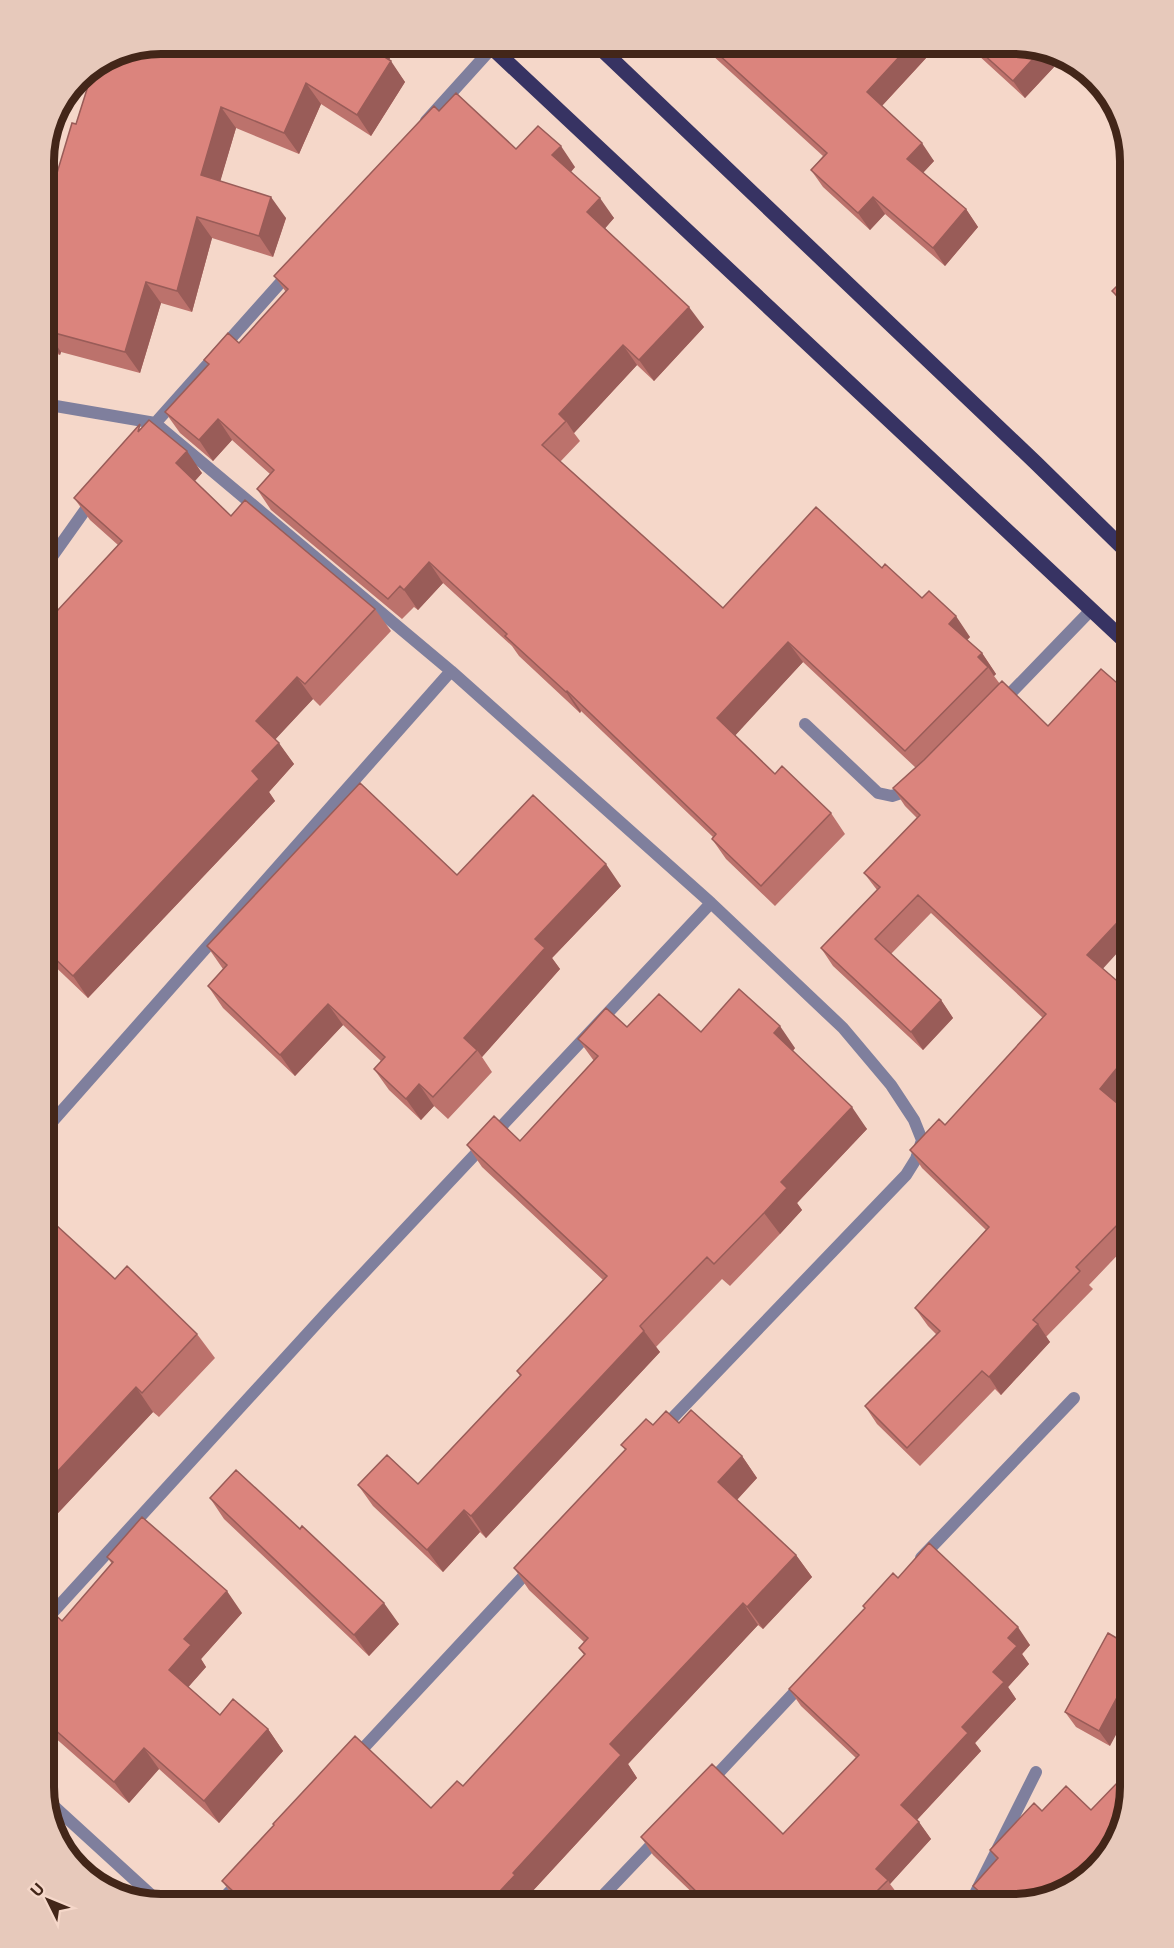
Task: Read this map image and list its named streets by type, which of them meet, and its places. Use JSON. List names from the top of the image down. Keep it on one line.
{"north":"top left"}
